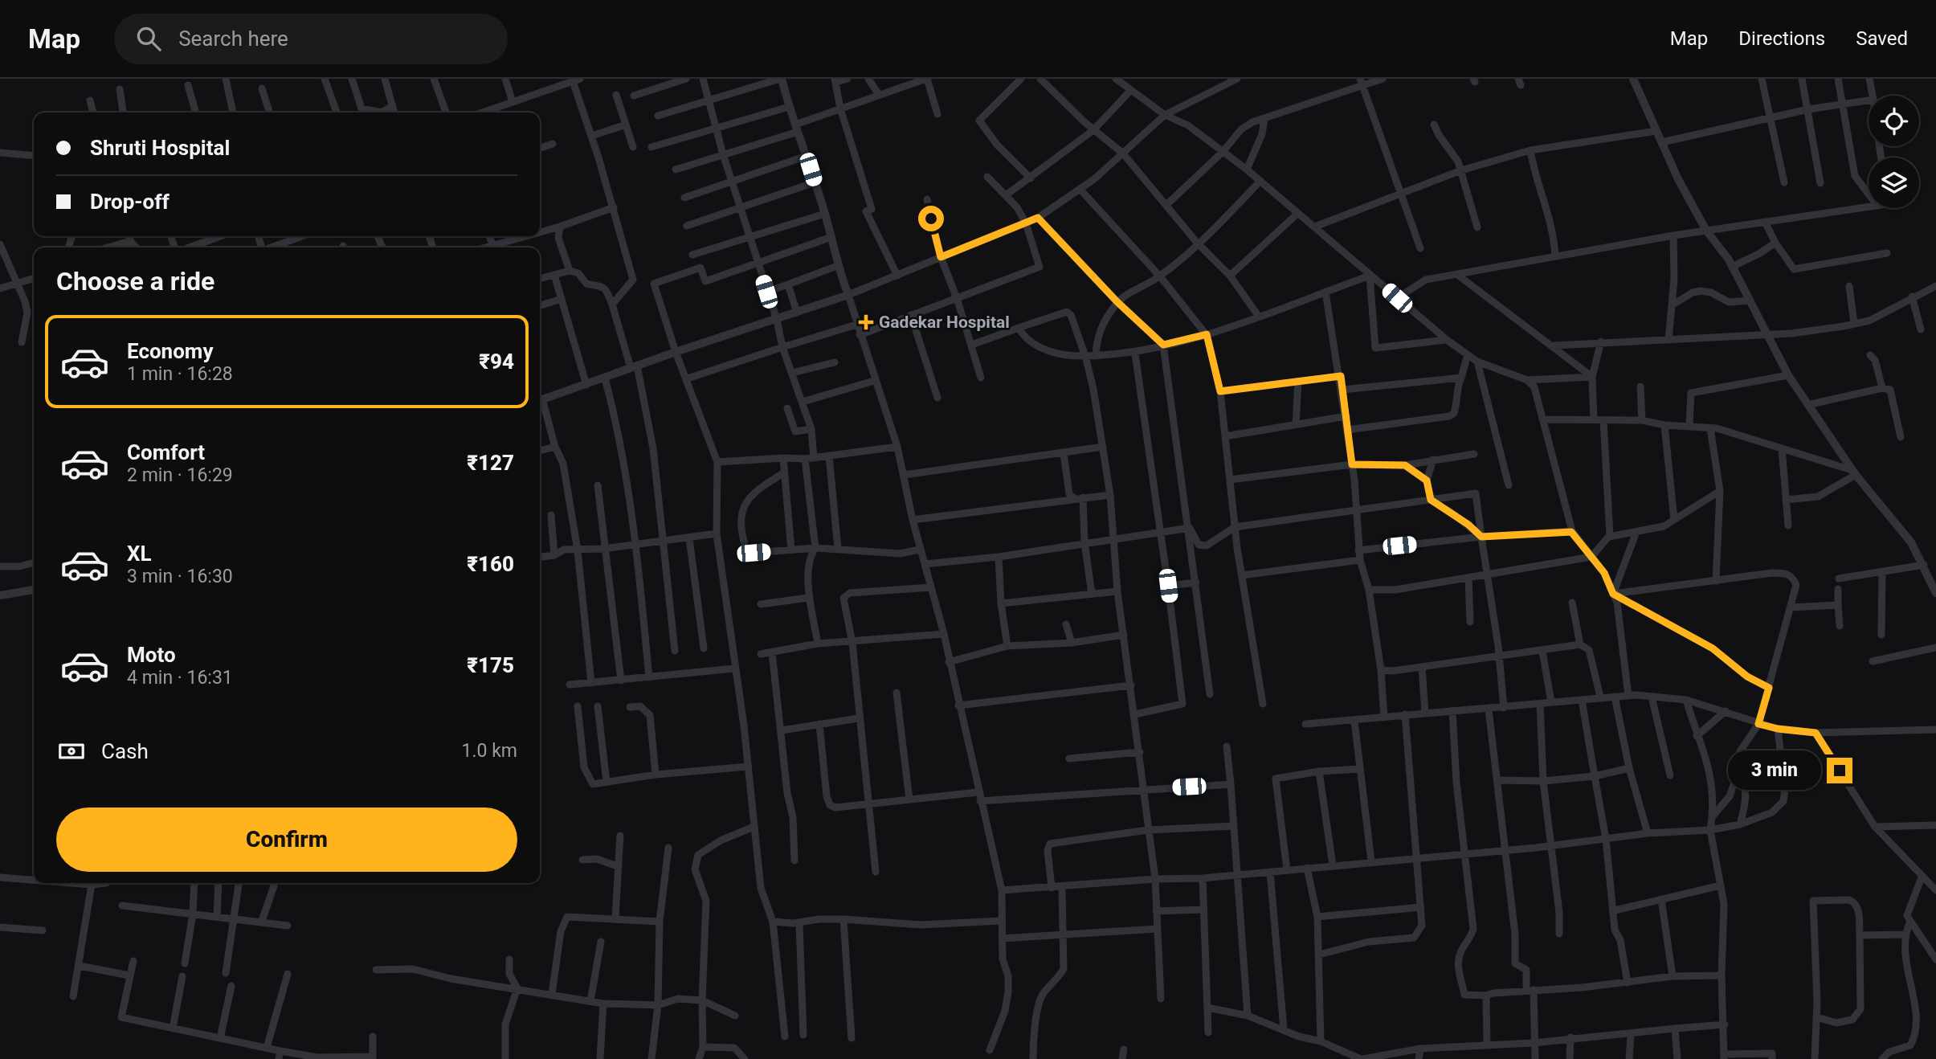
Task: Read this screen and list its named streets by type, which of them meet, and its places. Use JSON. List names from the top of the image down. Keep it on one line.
{"places":{"health":["Gadekar Hospital"]},"page":{"header":"Map","search":"Search here","nav":["Map","Directions","Saved"],"banner":["Shruti Hospital","Drop-off"],"heading":"Choose a ride","list":[{"name":"Economy","note":"1 min · 16:28","value":"₹94"},{"name":"Comfort","note":"2 min · 16:29","value":"₹127"},{"name":"XL","note":"3 min · 16:30","value":"₹160"},{"name":"Moto","note":"4 min · 16:31","value":"₹175"}],"pay":["Cash","1.0 km"],"bubble":"3 min","buttons":"Confirm"}}
